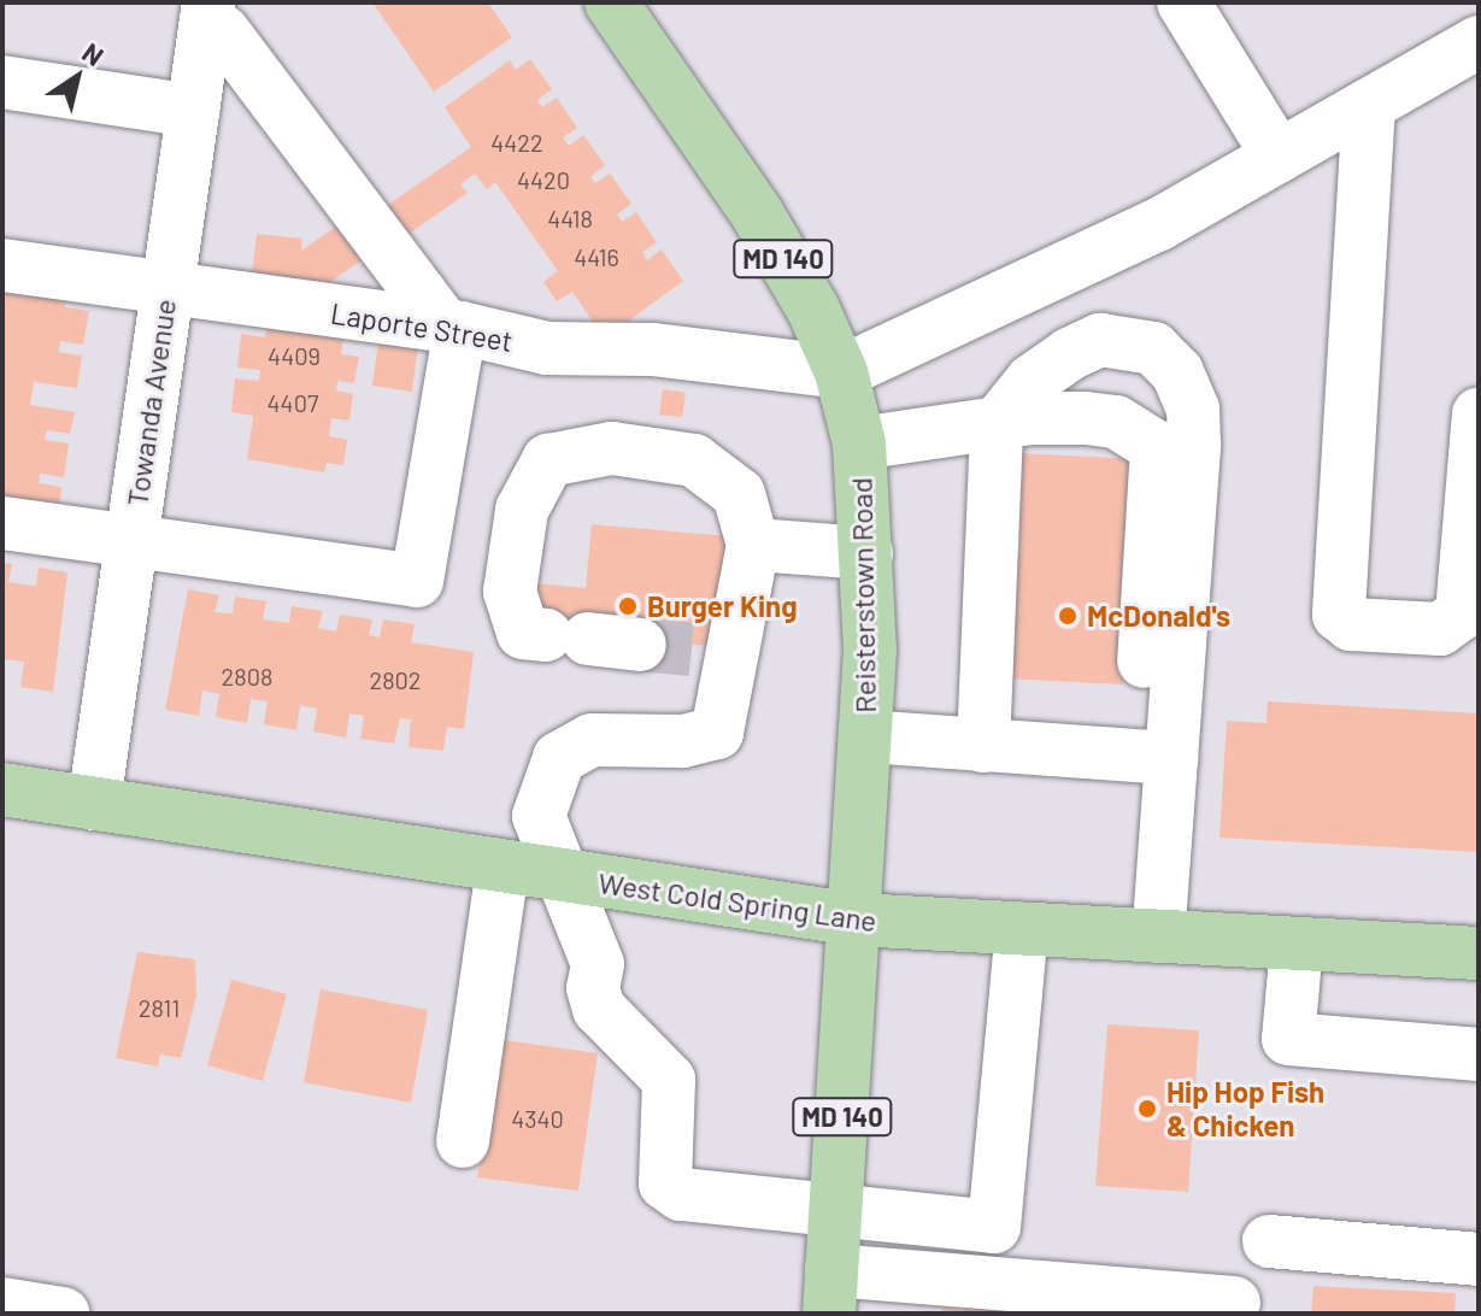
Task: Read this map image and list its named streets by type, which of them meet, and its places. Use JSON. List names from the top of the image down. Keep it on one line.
{"streets":{"main road":["MD 140","Reisterstown Road","West Cold Spring Lane"],"street":["Laporte Street","Towanda Avenue"]},"crossings":[["Laporte Street","Towanda Avenue"],["Laporte Street","Reisterstown Road"],["Towanda Avenue","West Cold Spring Lane"],["Reisterstown Road","West Cold Spring Lane"]],"places":["Burger King","McDonald's","Hip Hop Fish & Chicken"],"house_numbers":["4422","4420","4418","4416","4409","4407","2808","2802","2811","4340"],"north":"top right"}
